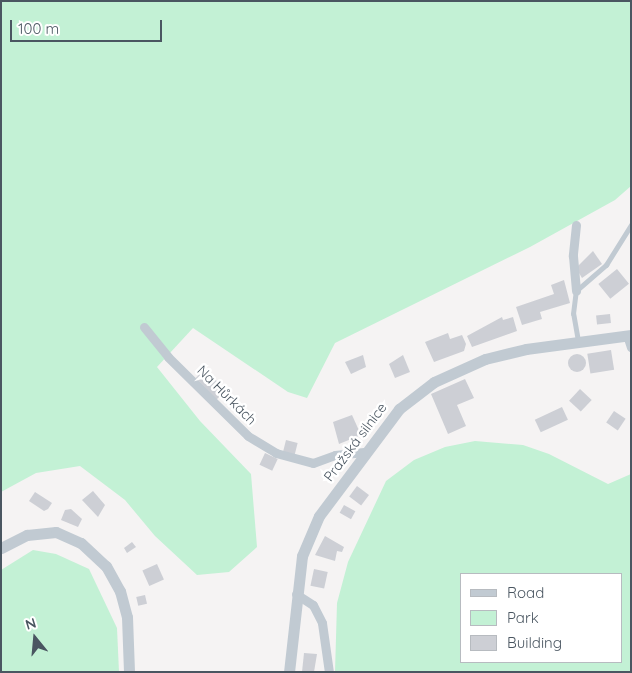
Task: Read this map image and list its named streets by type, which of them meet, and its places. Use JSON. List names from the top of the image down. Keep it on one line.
{"streets":{"street":["Na Hůrkách","Pražská silnice"]},"crossings":[["Na Hůrkách","Pražská silnice"]],"legend":["Road","Park","Building"],"scale_bar":"100 m","north":"top"}
